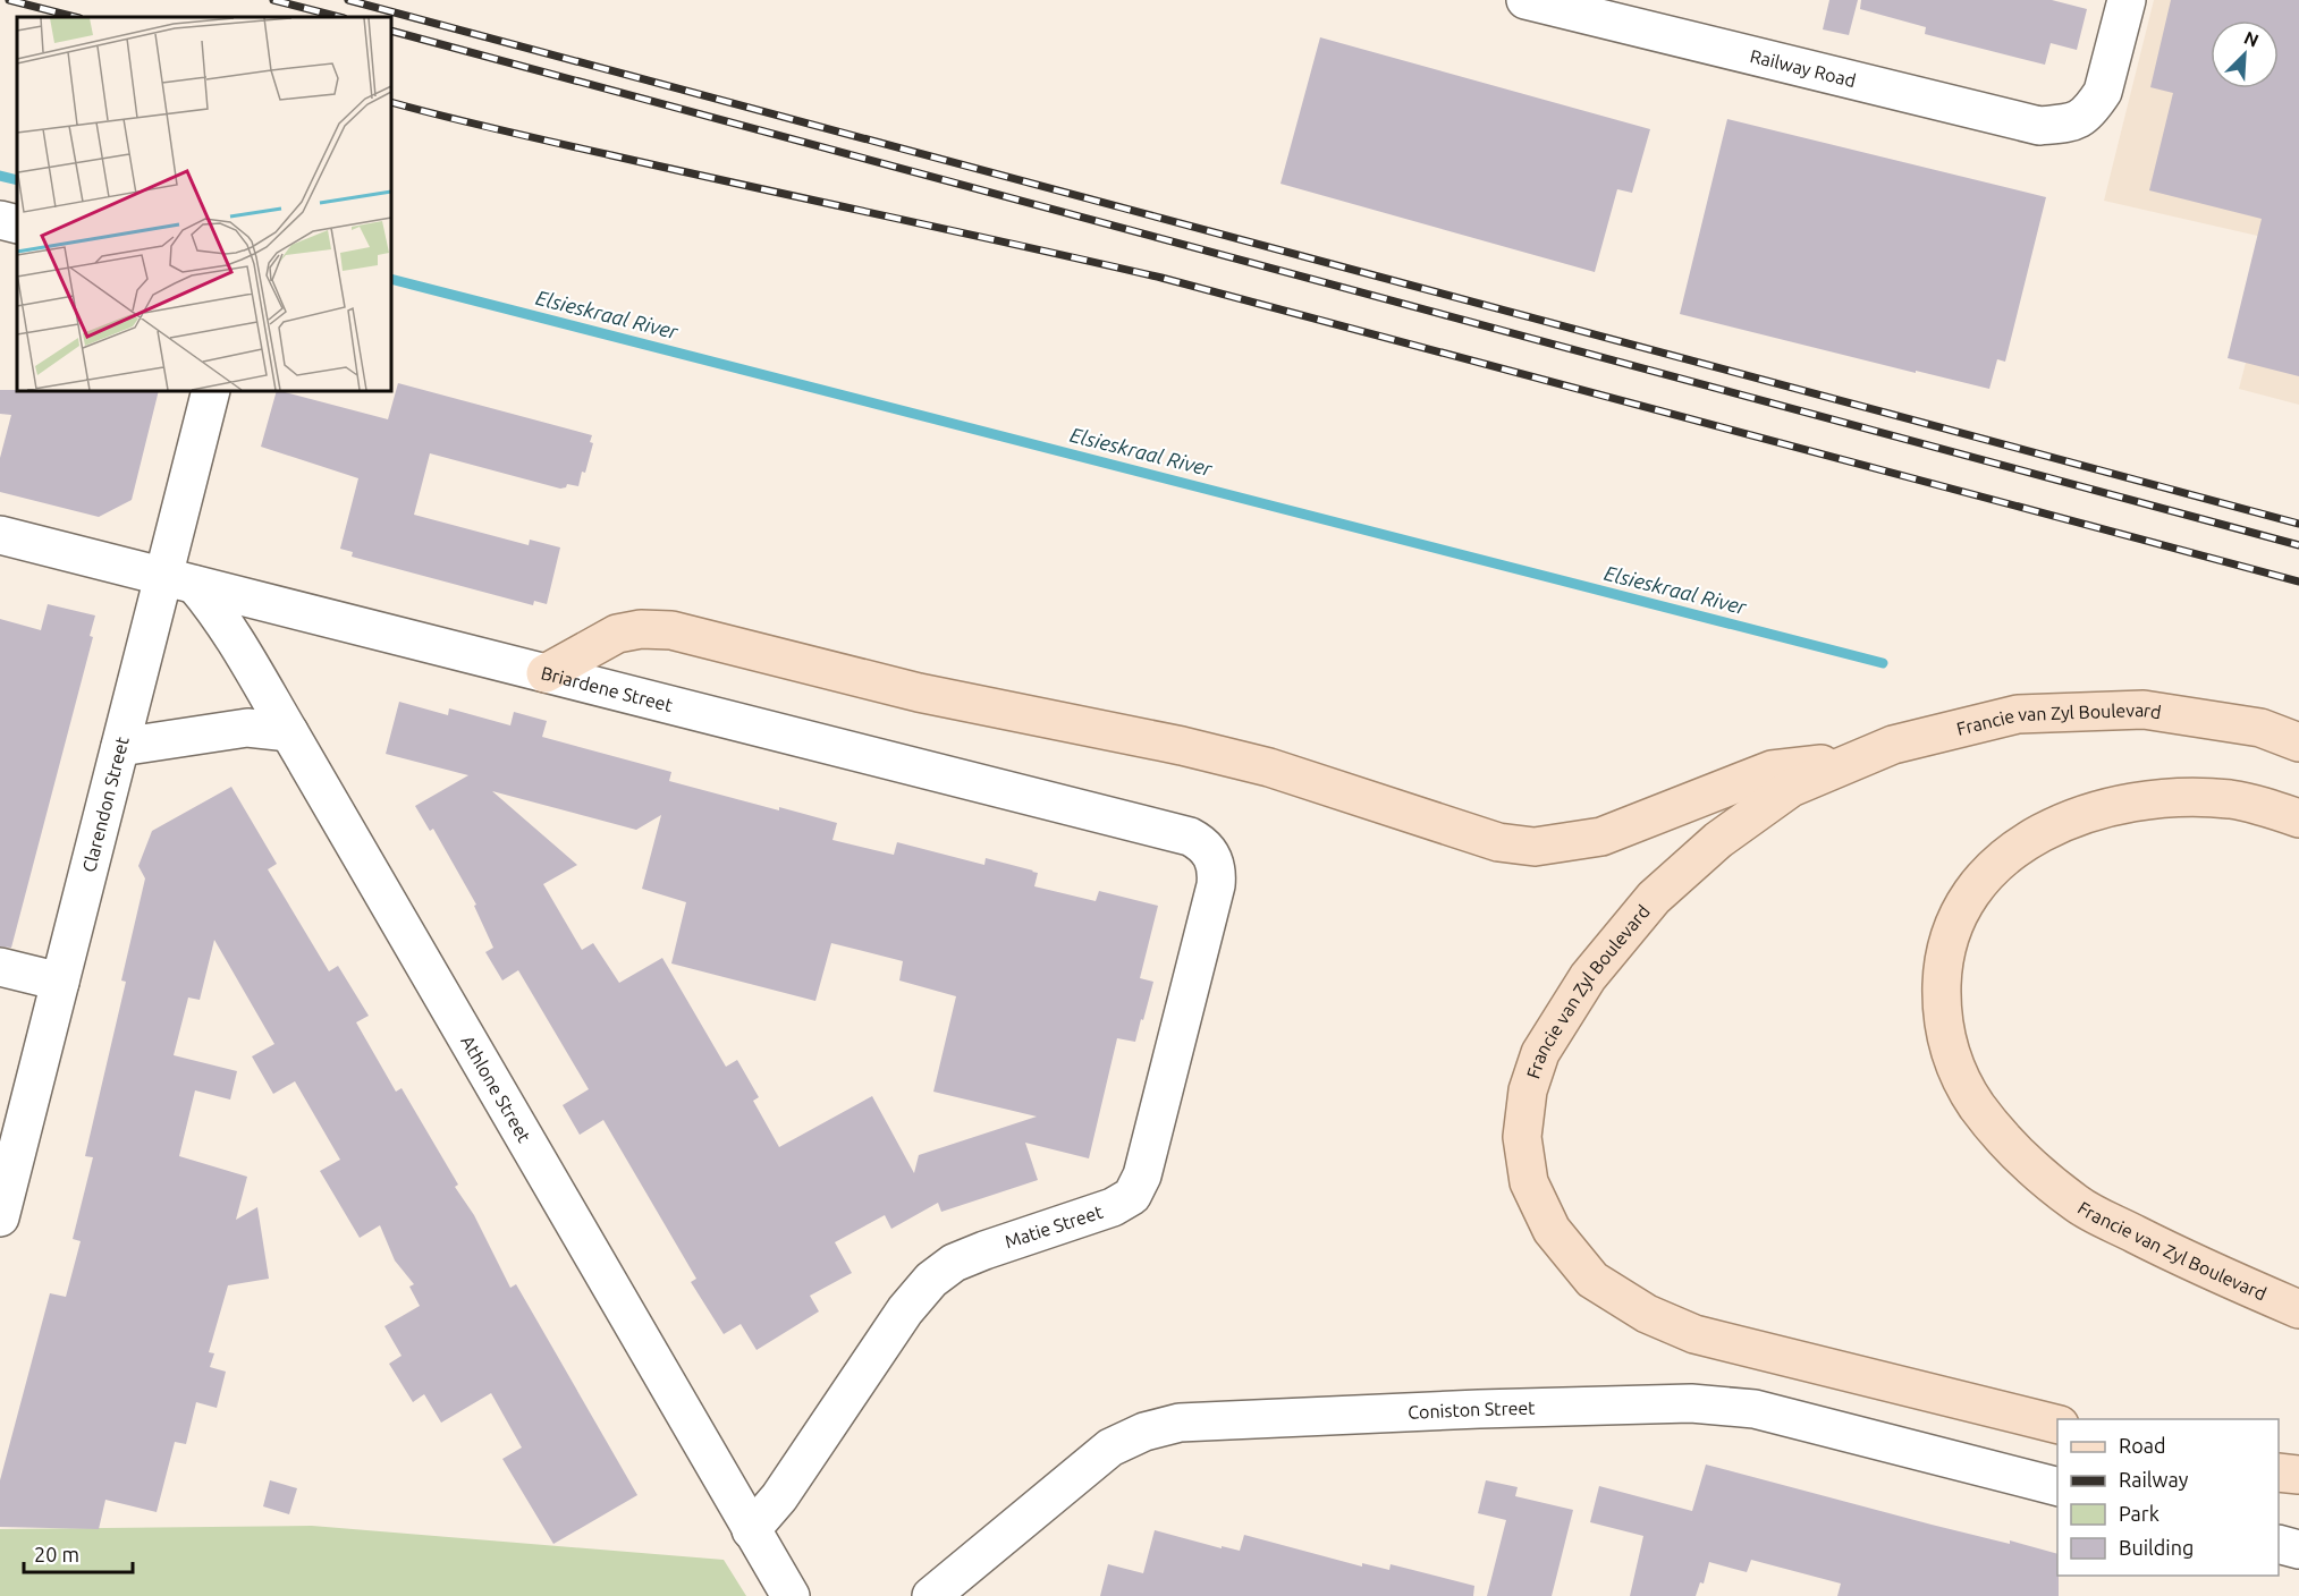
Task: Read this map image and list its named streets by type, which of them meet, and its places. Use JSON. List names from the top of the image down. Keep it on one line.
{"streets":{"main road":["Francie van Zyl Boulevard"],"street":["Railway Road","Briardene Street","Clarendon Street","Athlone Street","Matie Street","Coniston Street"]},"crossings":[["Briardene Street","Clarendon Street"],["Briardene Street","Athlone Street"],["Briardene Street","Matie Street"],["Clarendon Street","Athlone Street"],["Athlone Street","Matie Street"]],"water":["Elsieskraal River"],"legend":["Road","Railway","Park","Building"],"scale_bar":"20 m","north":"top right"}
